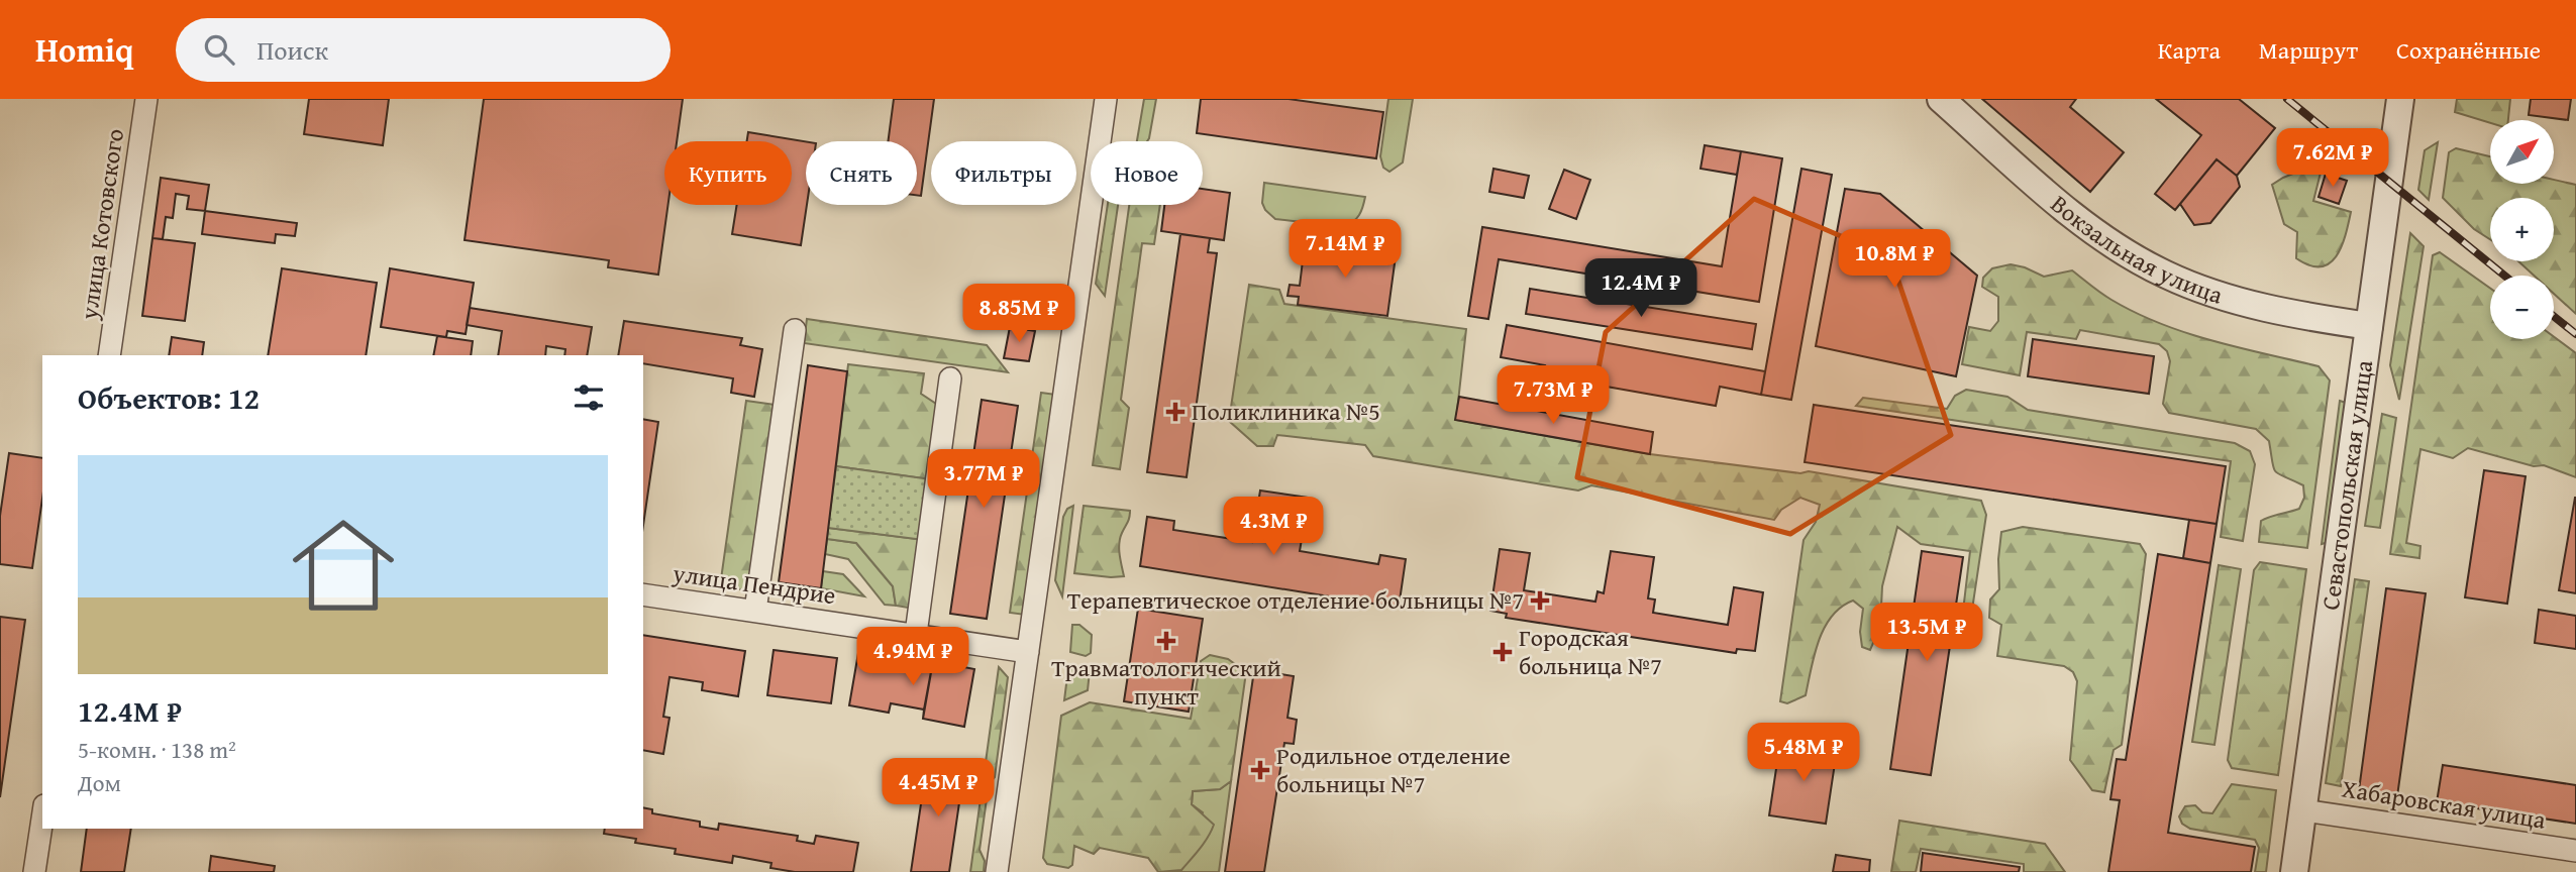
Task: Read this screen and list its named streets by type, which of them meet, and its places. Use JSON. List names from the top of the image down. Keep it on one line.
{"streets":{"street":["улица Котовского","Вокзальная улица","Севастопольская улица","улица Пендрие","Хабаровская улица"]},"crossings":[["Вокзальная улица","Севастопольская улица"],["Севастопольская улица","Хабаровская улица"]],"places":{"health":["Поликлиника №5","Терапевтическое отделение больницы №7","Травматологический пункт","Городская больница №7","Родильное отделение больницы №7"]},"north":"top right","page":{"header":"Homiq","search":"Поиск","nav":["Карта","Маршрут","Сохранённые"],"map_buttons":["+","−"],"price":["7.62M ₽","7.14M ₽","10.8M ₽","12.4M ₽","8.85M ₽","7.73M ₽","3.77M ₽","4.3M ₽","13.5M ₽","4.94M ₽","5.48M ₽","4.45M ₽"],"chip":["Купить","Снять","Фильтры","Новое"],"heading":"Объектов: 12","list":[{"name":"12.4M ₽","note":"5-комн. · 138 m² · Дом"}]}}
